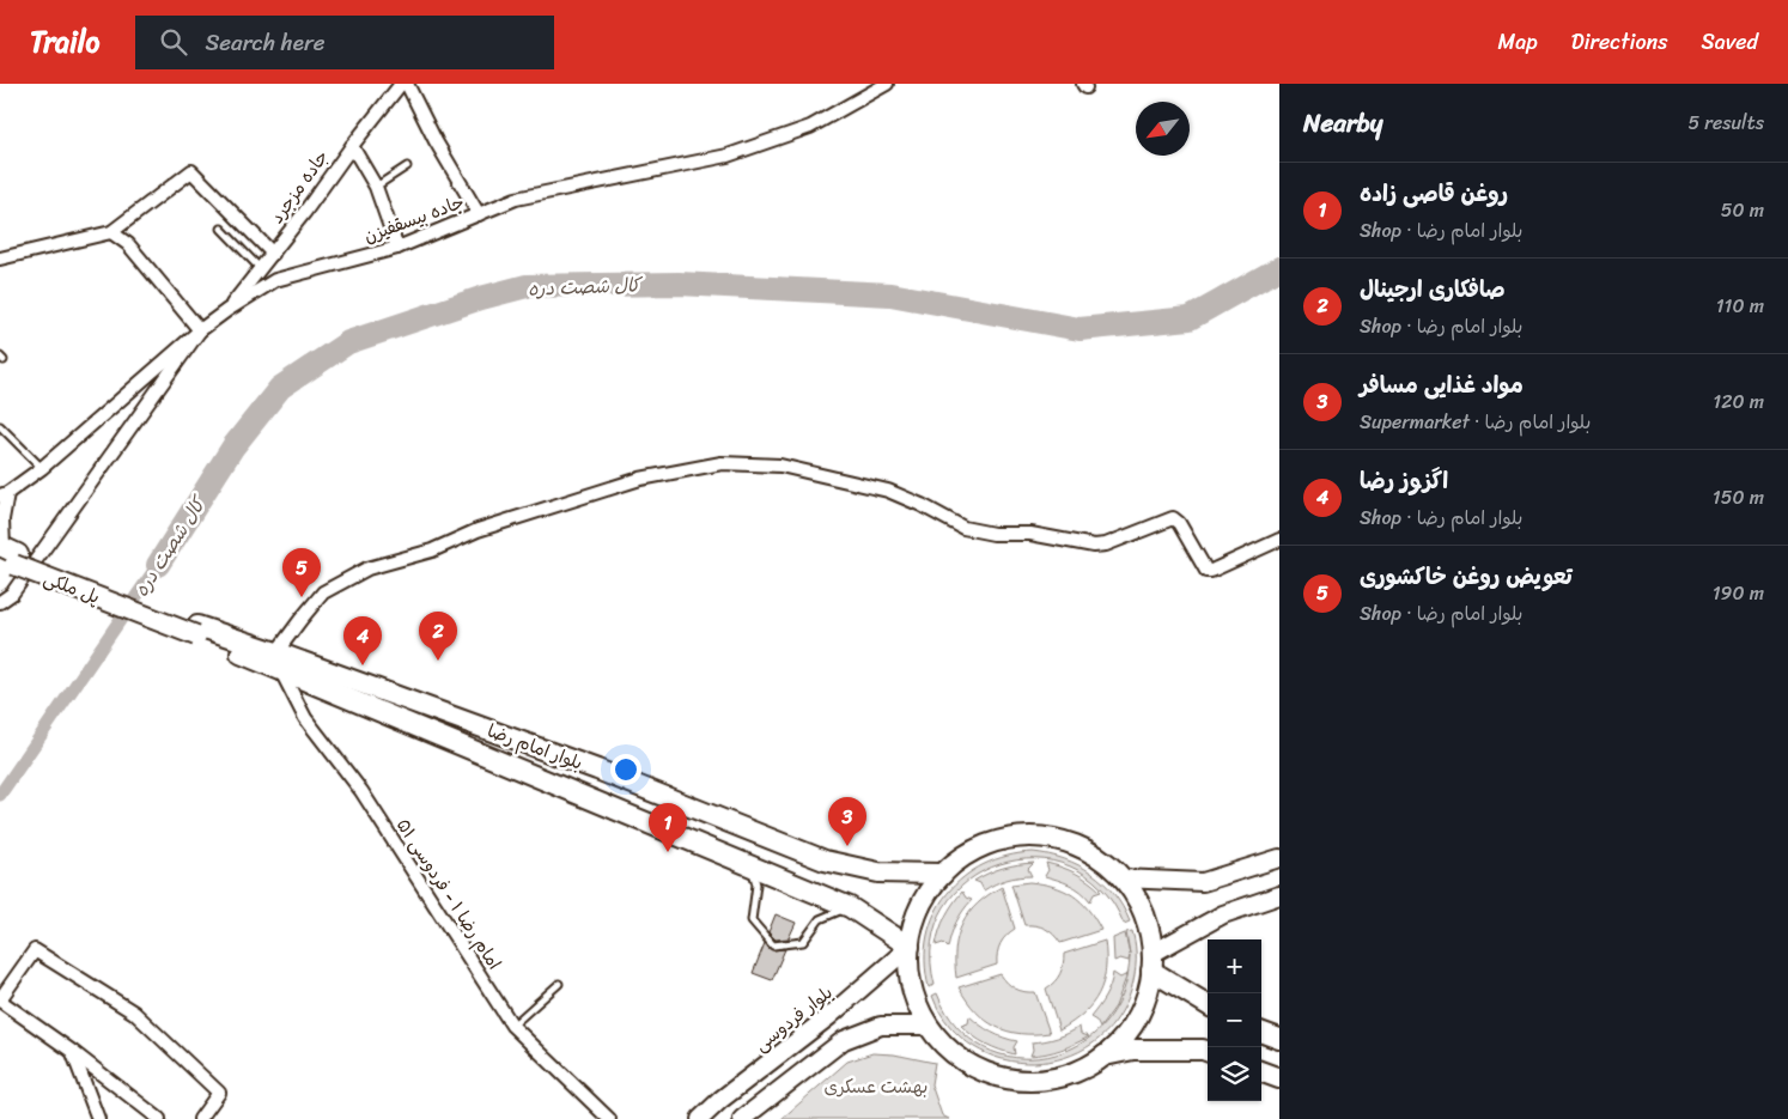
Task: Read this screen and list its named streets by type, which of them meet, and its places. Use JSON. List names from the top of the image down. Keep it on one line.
{"streets":{"main road":["پل ملکی","بلوار امام رضا","بلوار فردوسی"],"street":["جاده مزجرد","جاده بیسقفیزن","امام رضا ۱ - فردوسی ۵۱"]},"crossings":[["جاده مزجرد","جاده بیسقفیزن"],["پل ملکی","بلوار امام رضا"],["بلوار امام رضا","امام رضا ۱ - فردوسی ۵۱"],["بلوار امام رضا","بلوار فردوسی"]],"water":["کال شصت دره"],"parks":["بهشت عسکری"],"north":"bottom left","page":{"header":"Trailo","search":"Search here","nav":["Map","Directions","Saved"],"heading":["Nearby","5 results"],"list":[{"mark":"1","name":"روغن قاصی زاده","note":"Shop · بلوار امام رضا","value":"50 m"},{"mark":"2","name":"صافکاری ارجینال","note":"Shop · بلوار امام رضا","value":"110 m"},{"mark":"3","name":"مواد غذایی مسافر","note":"Supermarket · بلوار امام رضا","value":"120 m"},{"mark":"4","name":"اگزوز رضا","note":"Shop · بلوار امام رضا","value":"150 m"},{"mark":"5","name":"تعویض روغن خاکشوری","note":"Shop · بلوار امام رضا","value":"190 m"}],"pins":["5","2","4","3","1"],"map_buttons":["+","−"]}}
